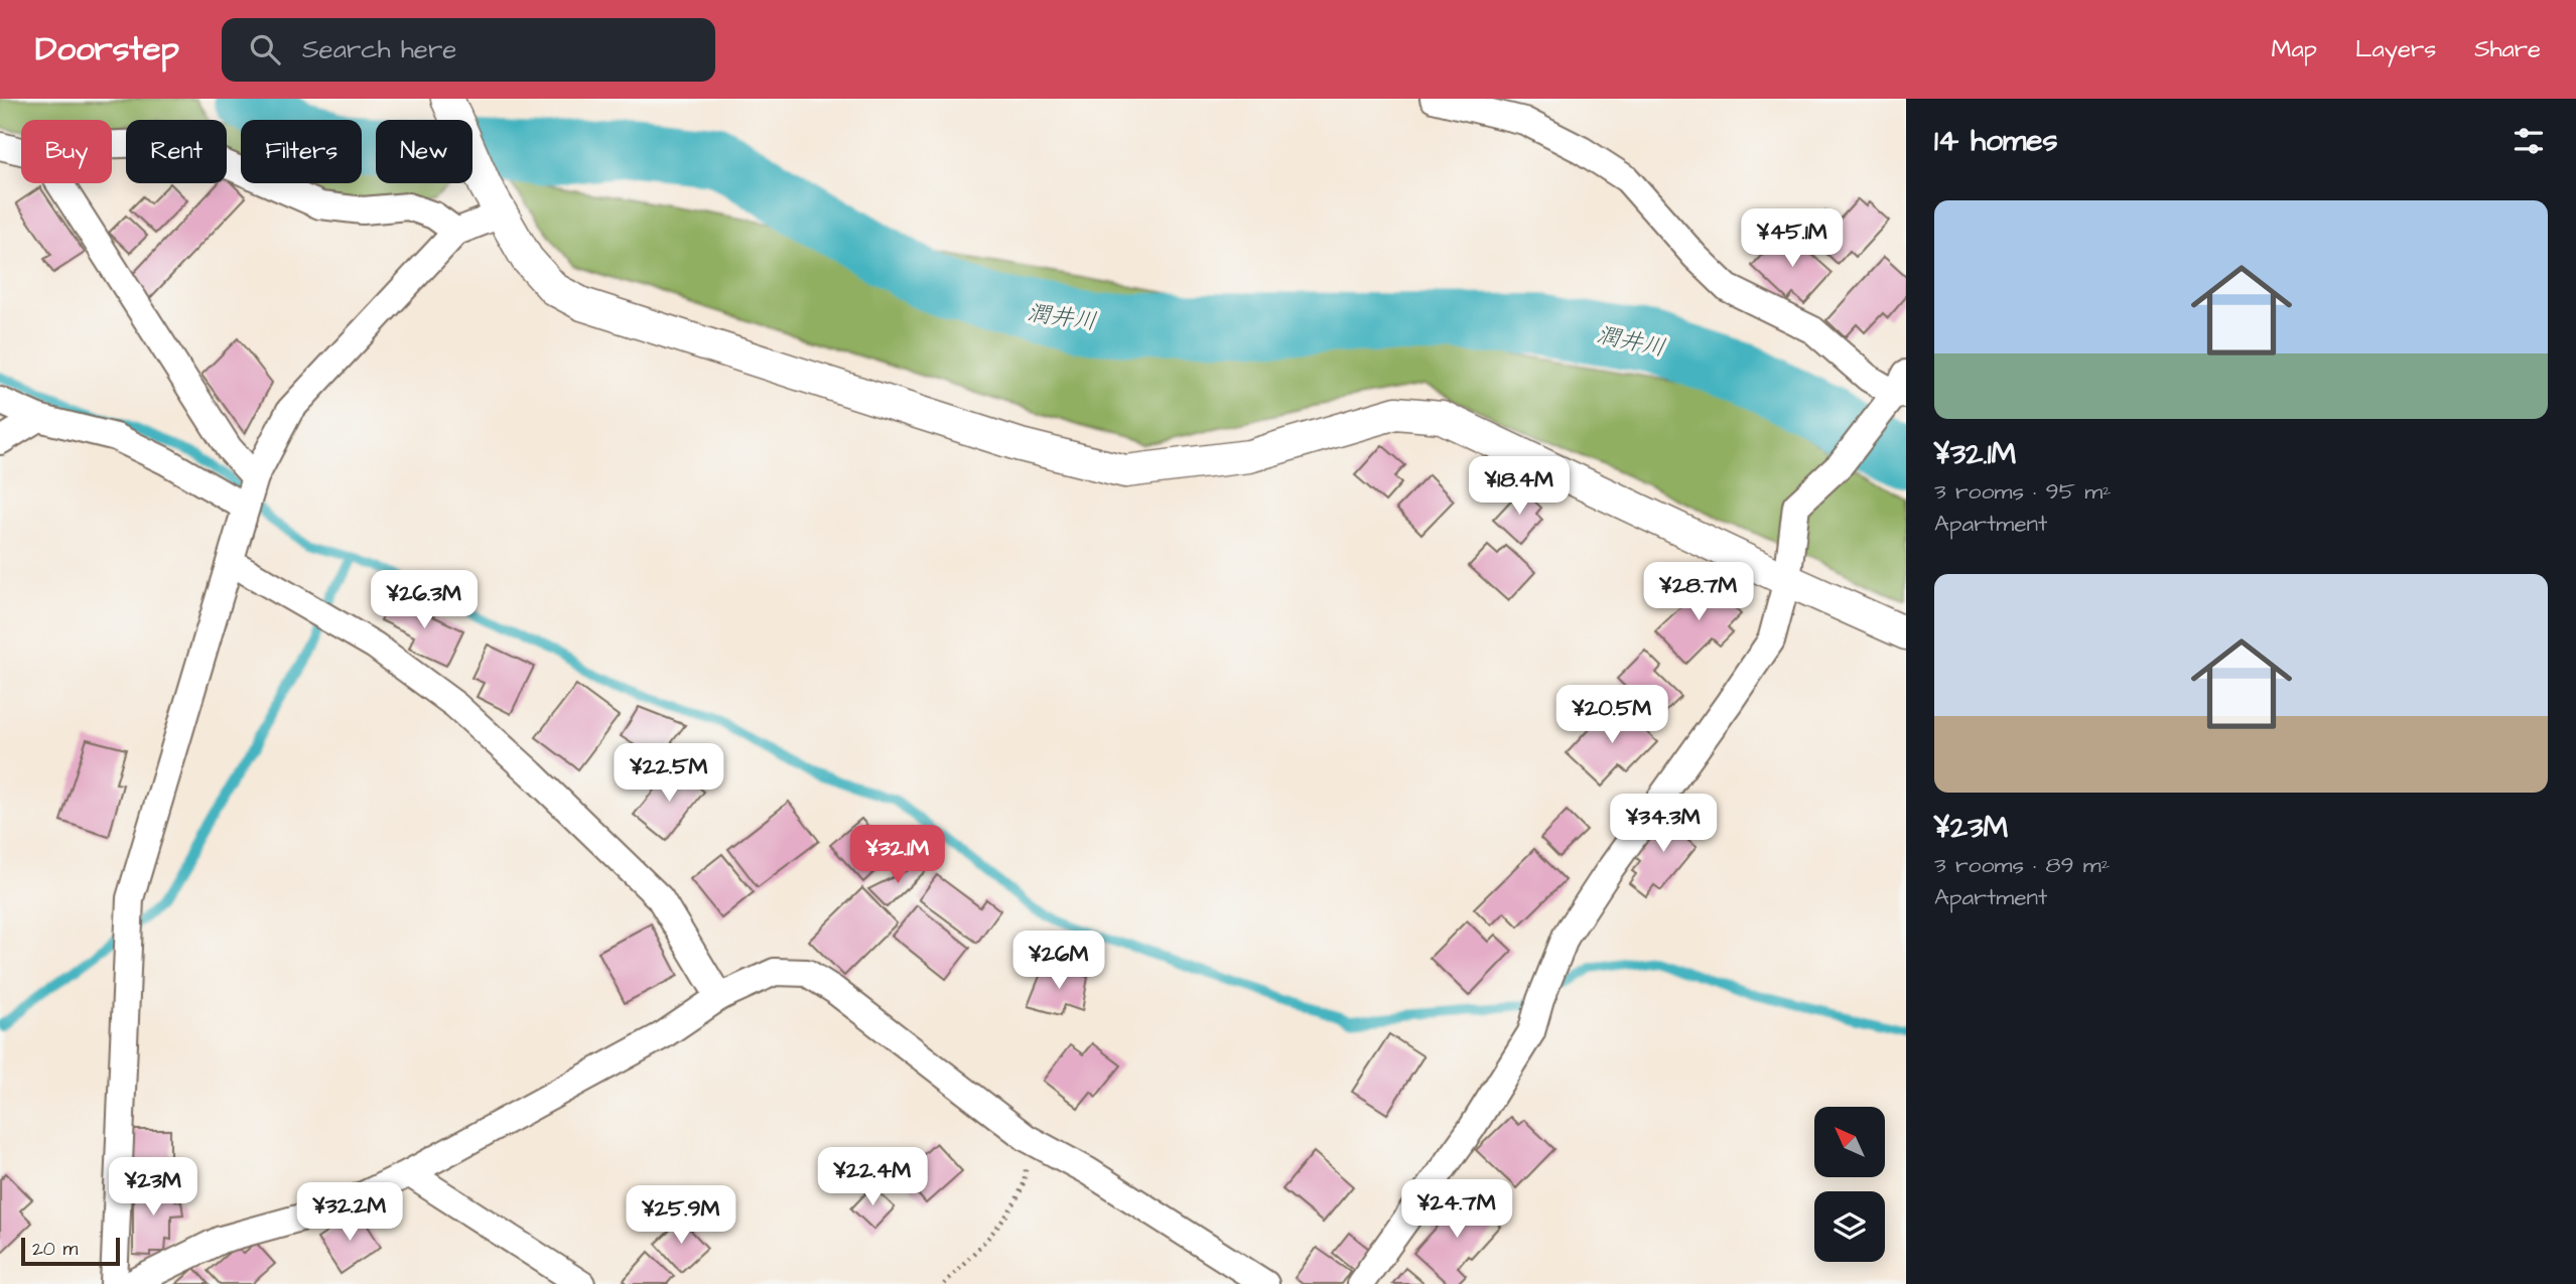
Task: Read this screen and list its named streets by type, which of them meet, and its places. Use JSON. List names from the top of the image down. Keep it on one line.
{"water":["潤井川"],"scale_bar":"20 m","north":"top left","page":{"header":"Doorstep","search":"Search here","nav":["Map","Layers","Share"],"heading":"14 homes","chip":["Buy","Rent","Filters","New"],"list":[{"name":"¥32.1M","note":"3 rooms · 95 m² · Apartment"},{"name":"¥23M","note":"3 rooms · 89 m² · Apartment"}],"price":["¥45.1M","¥18.4M","¥28.7M","¥26.3M","¥20.5M","¥22.5M","¥34.3M","¥32.1M","¥26M","¥22.4M","¥23M","¥24.7M","¥32.2M","¥25.9M"],"scale":"20 m"}}
